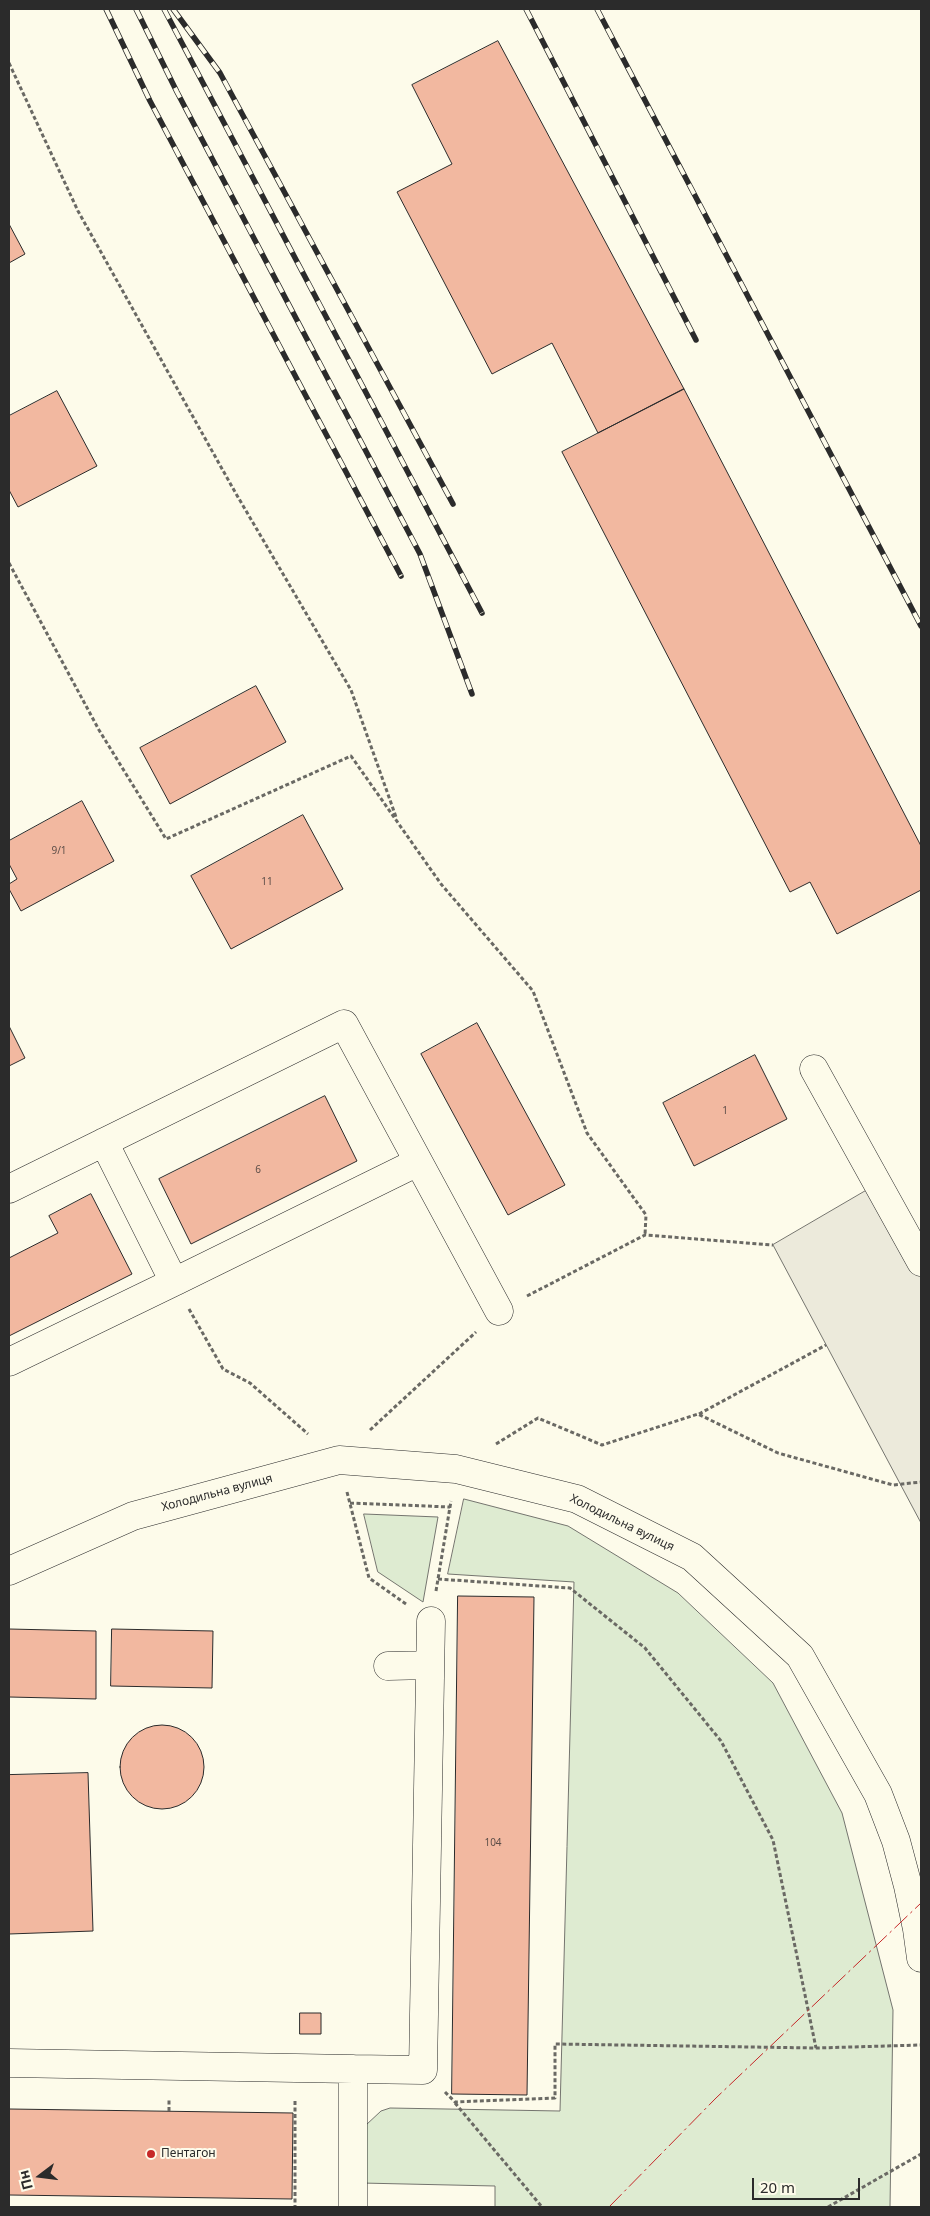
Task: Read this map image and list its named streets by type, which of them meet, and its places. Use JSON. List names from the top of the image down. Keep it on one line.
{"streets":{"street":["Холодильна вулиця"]},"places":["Пентагон"],"house_numbers":["9/1","11","1","6","104"],"scale_bar":"20 m","north":"left"}
